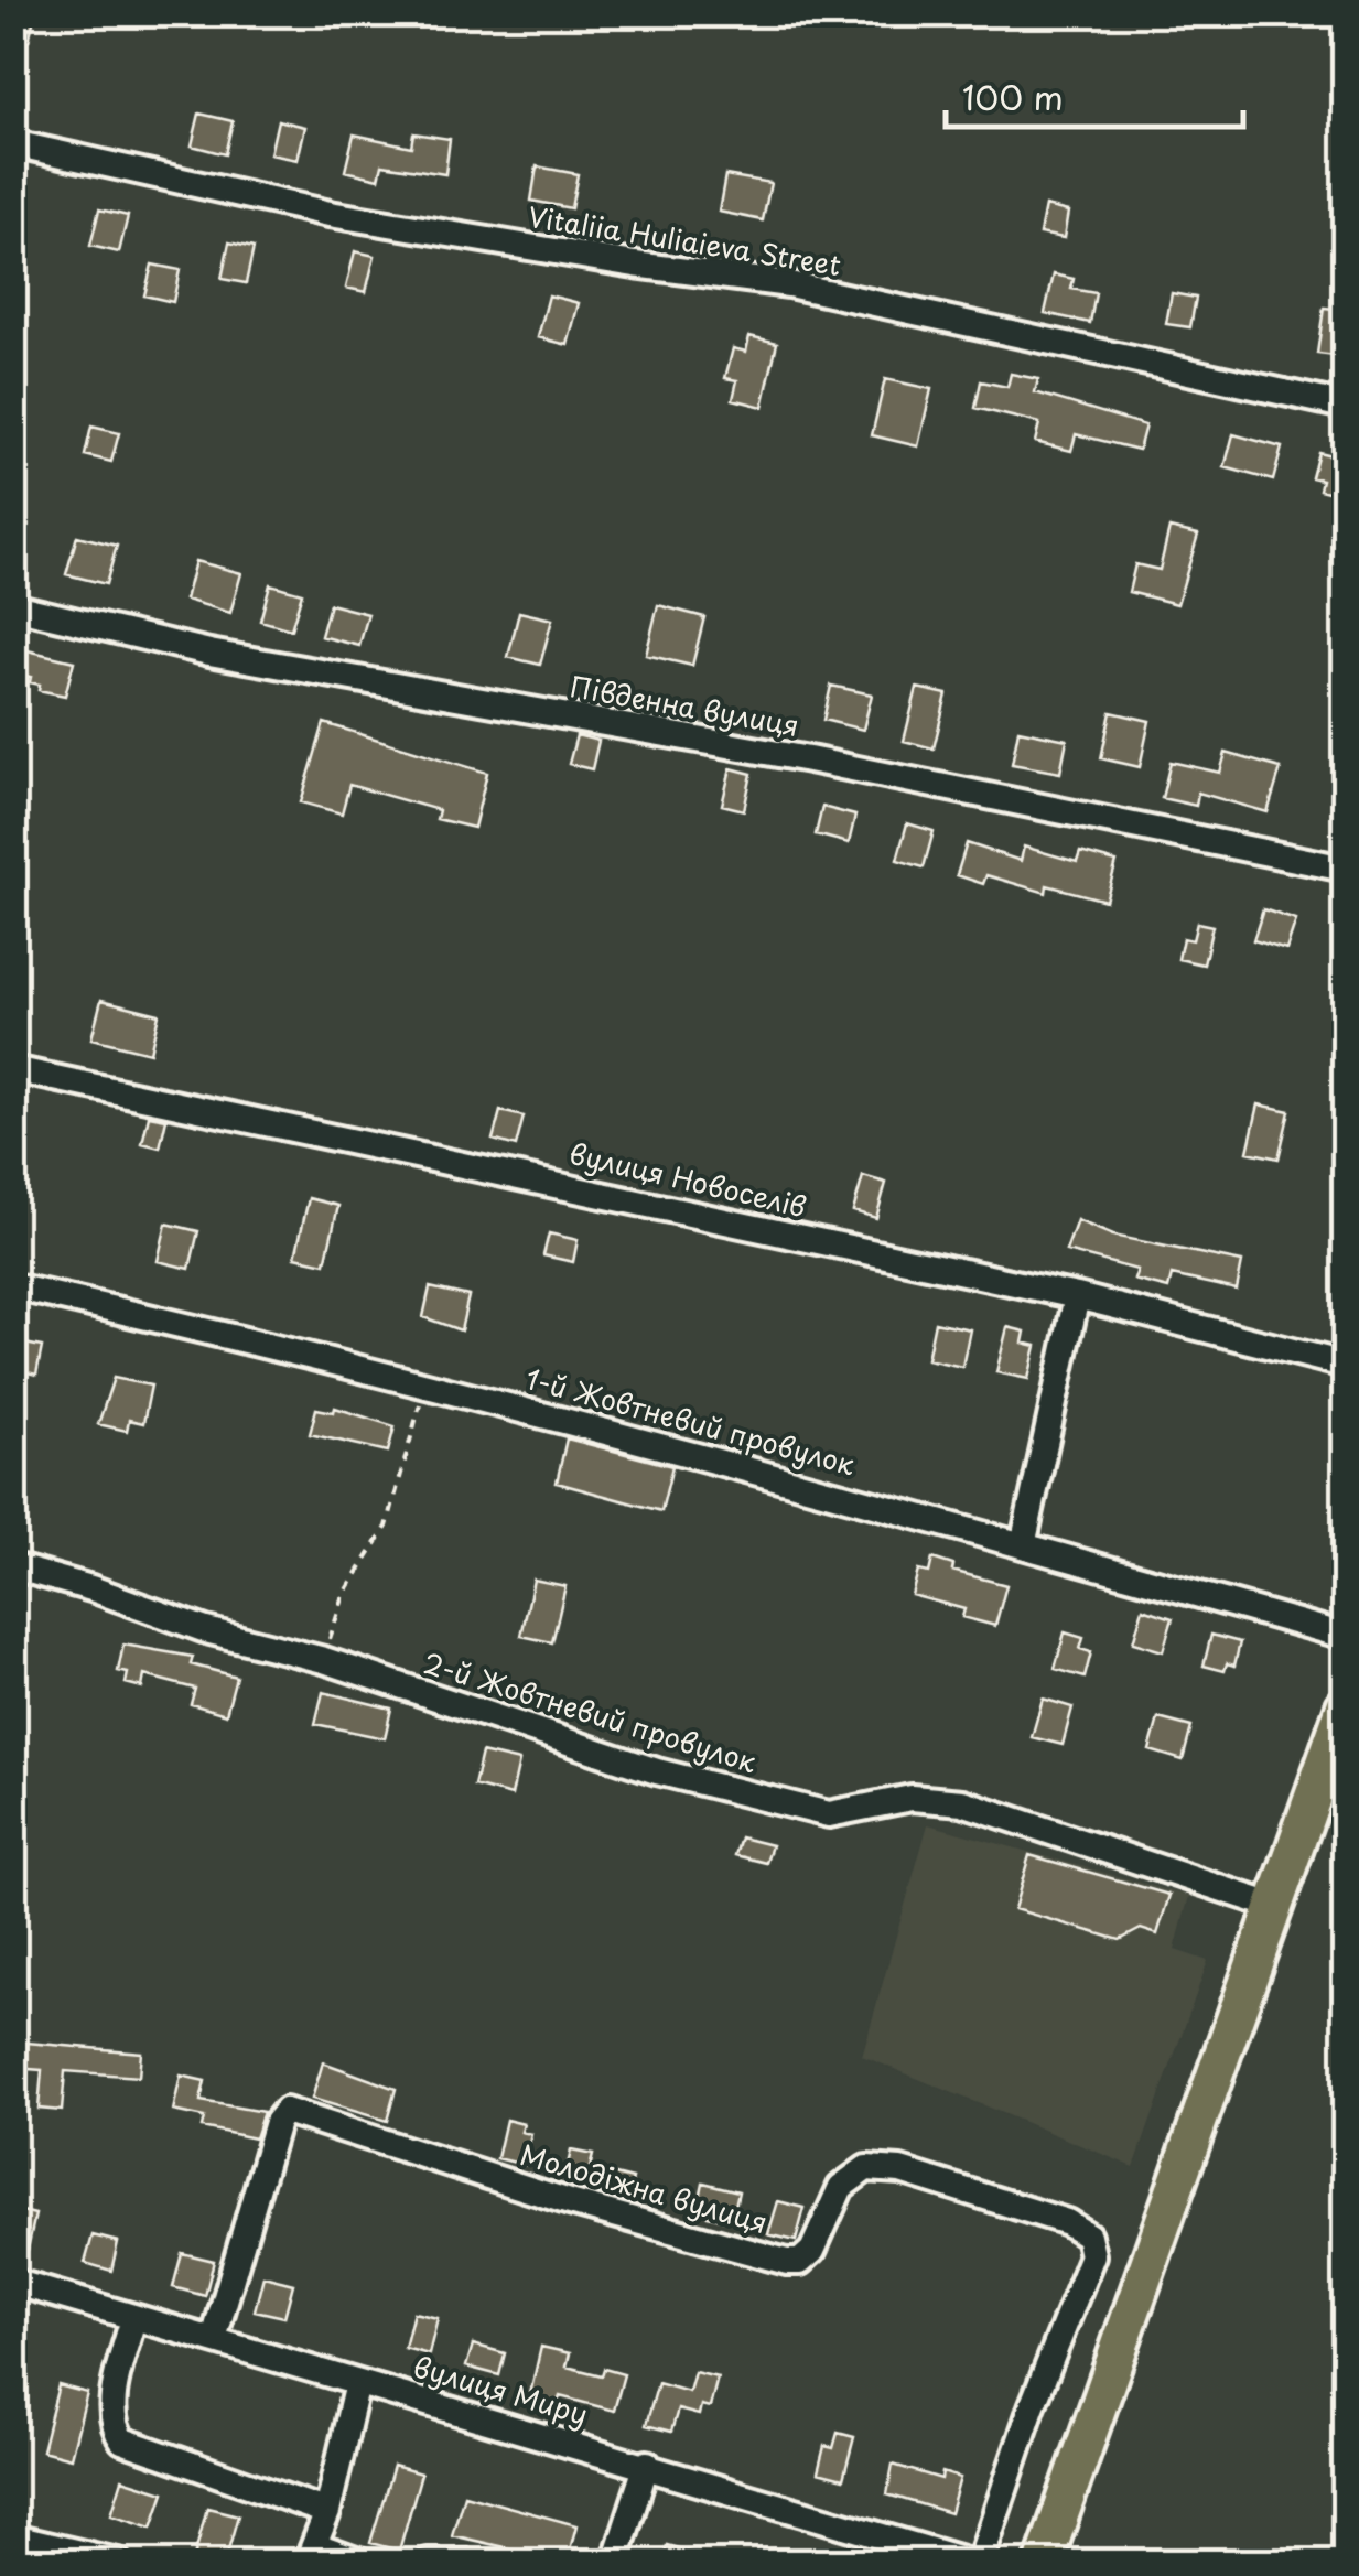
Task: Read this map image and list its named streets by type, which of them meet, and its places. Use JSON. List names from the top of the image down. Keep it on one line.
{"streets":{"street":["Vitaliia Huliaieva Street","Південна вулиця","вулиця Новоселів","1-й Жовтневий провулок","2-й Жовтневий провулок","Молодіжна вулиця","вулиця Миру"]},"crossings":[["Молодіжна вулиця","вулиця Миру"]],"scale_bar":"100 m"}
